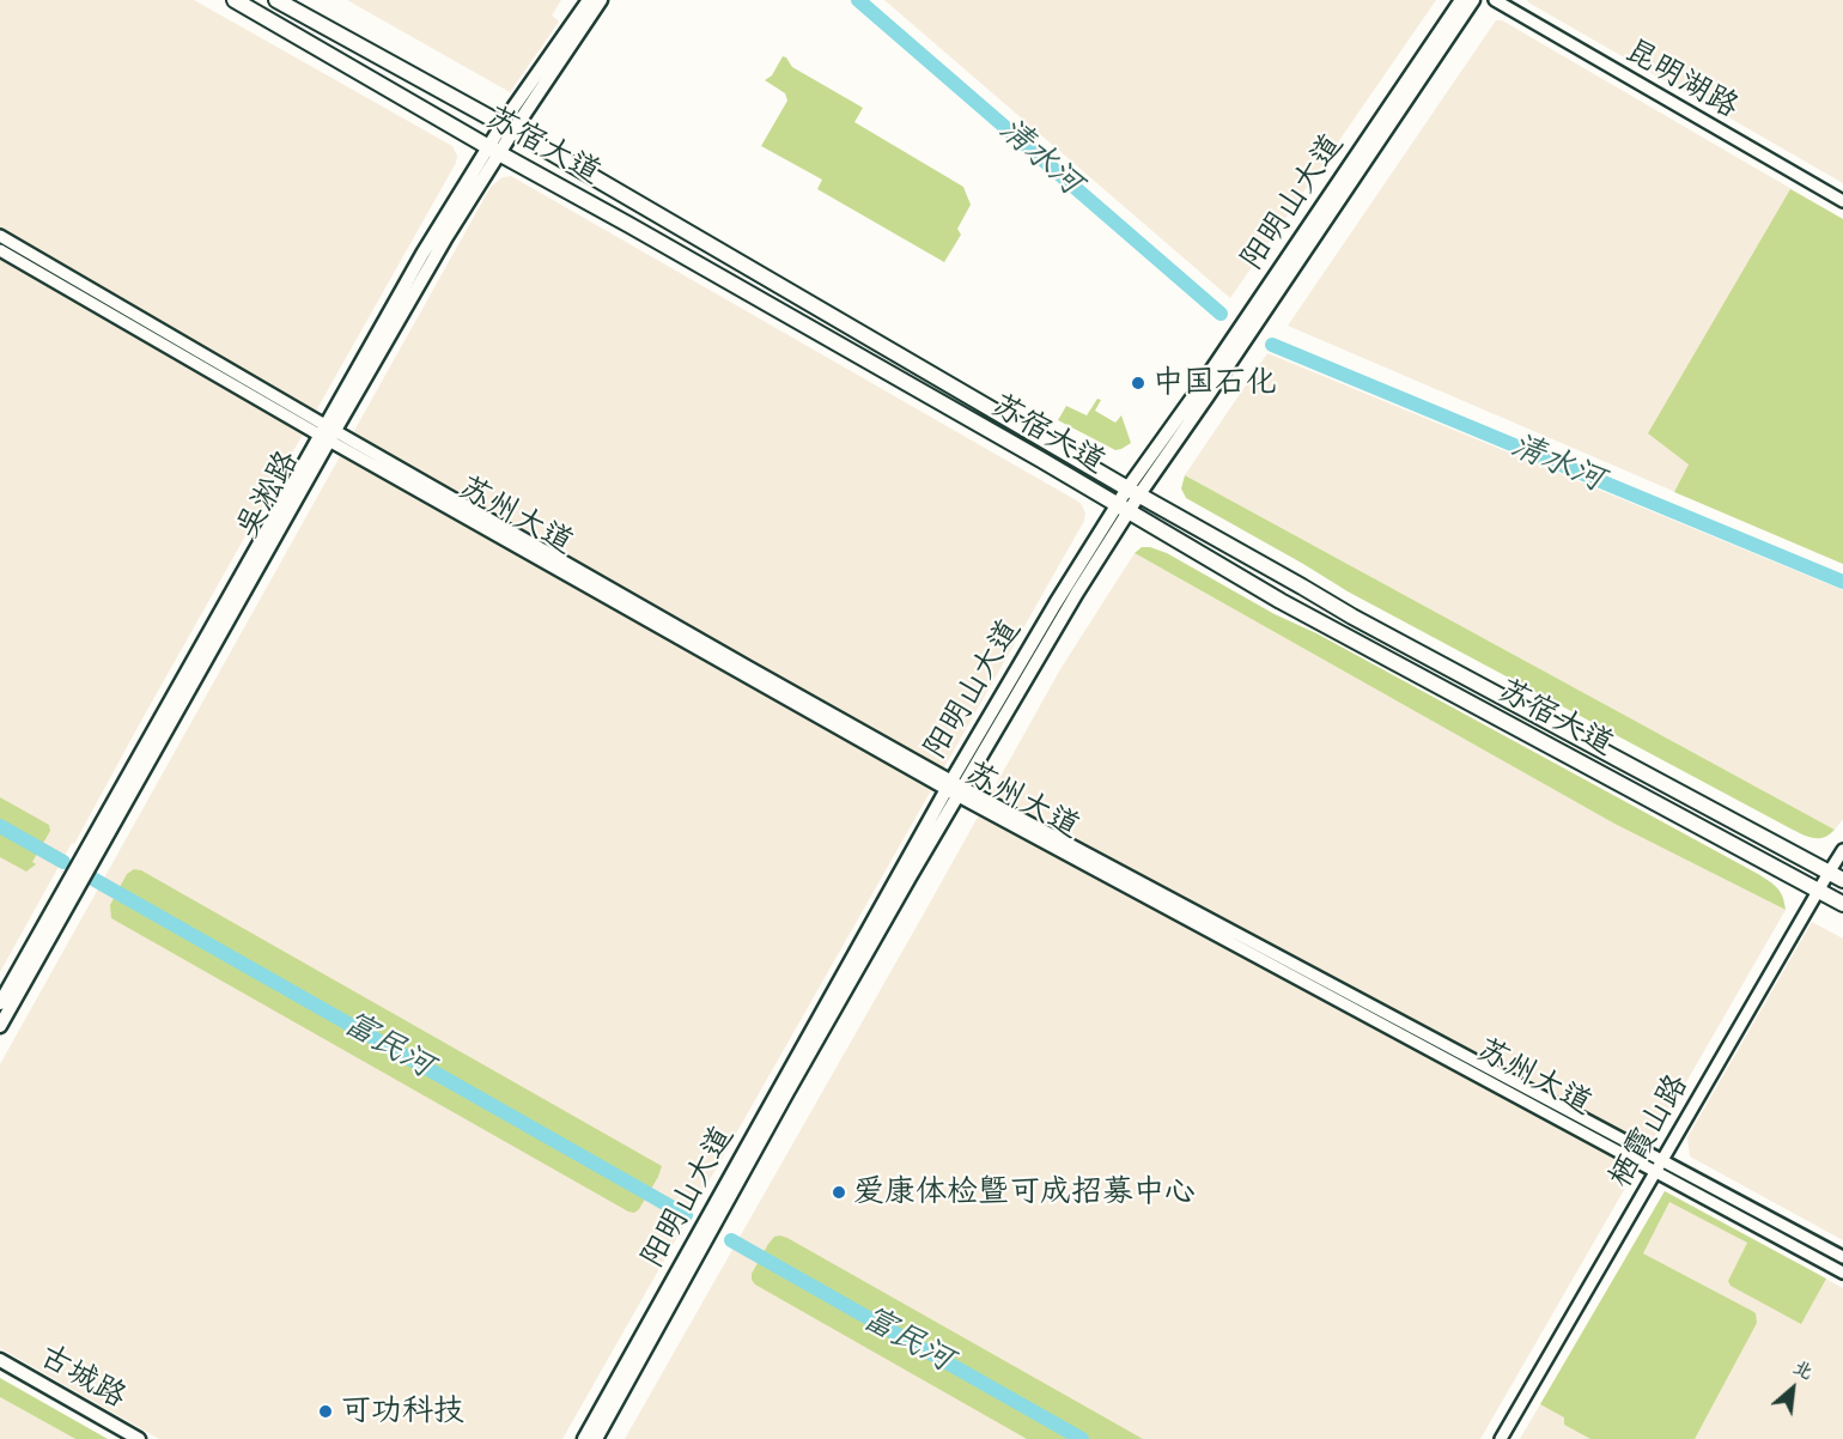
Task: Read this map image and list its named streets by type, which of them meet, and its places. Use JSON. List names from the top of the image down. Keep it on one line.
{"streets":{"main road":["苏宿大道","阳明山大道","吴淞路","古城路"],"street":["昆明湖路","苏州大道","栖霞山路"]},"crossings":[["苏宿大道","阳明山大道"],["苏宿大道","吴淞路"],["苏宿大道","栖霞山路"],["阳明山大道","苏州大道"],["吴淞路","苏州大道"],["苏州大道","栖霞山路"]],"water":["清水河","富民河"],"places":["中国石化","爱康体检暨可成招募中心","可功科技"],"north":"top right"}
